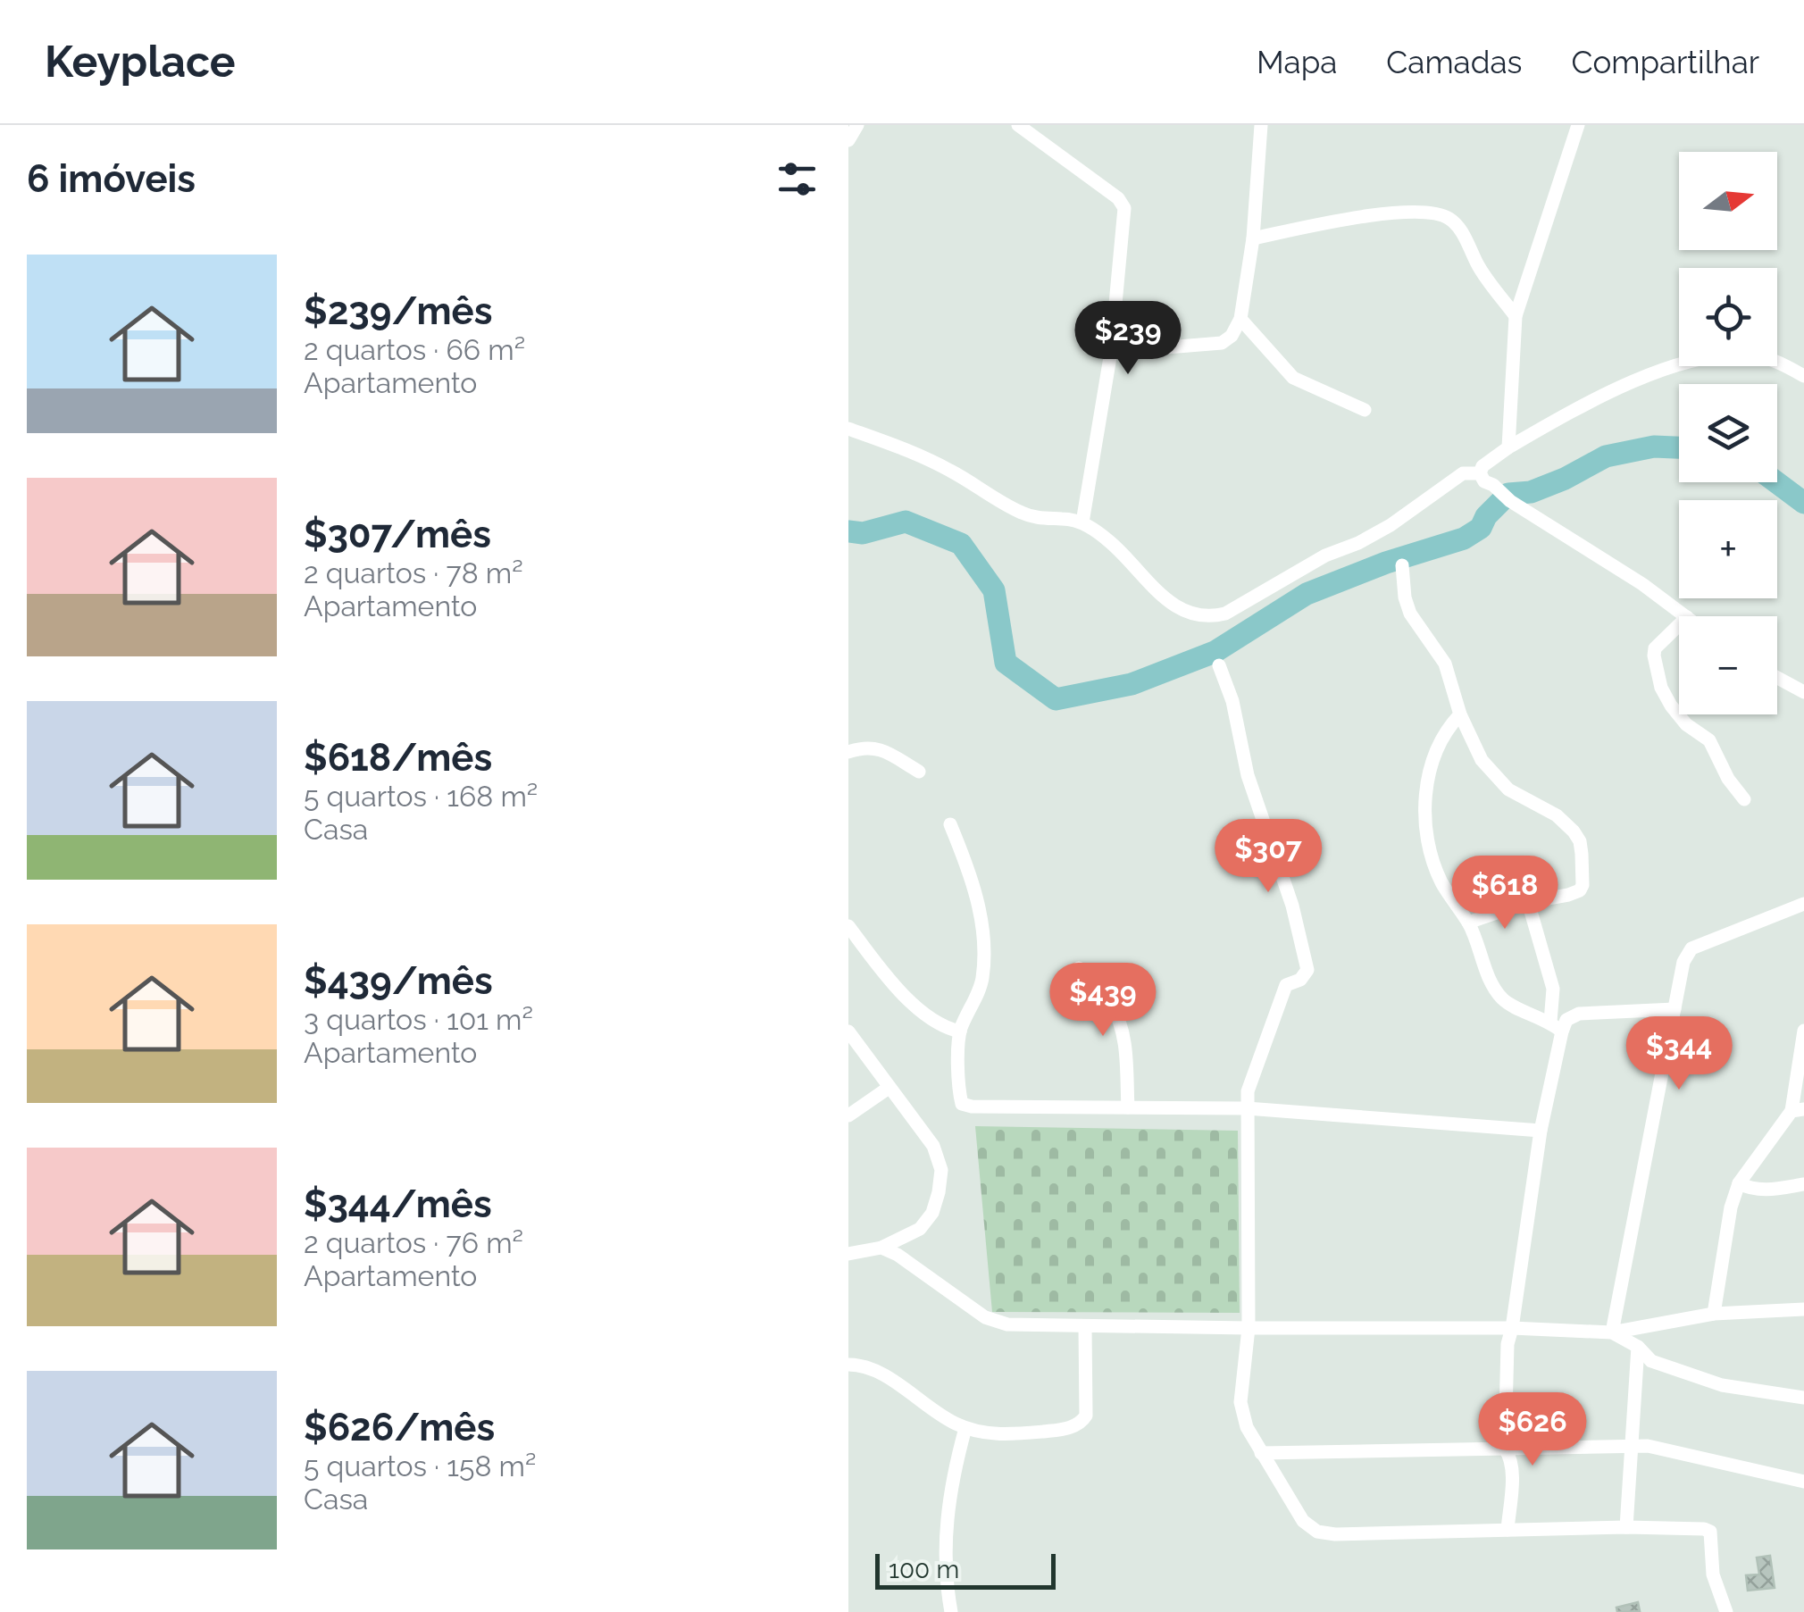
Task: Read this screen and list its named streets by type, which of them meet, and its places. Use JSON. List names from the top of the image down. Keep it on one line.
{"scale_bar":"100 m","north":"right","page":{"header":"Keyplace","nav":["Mapa","Camadas","Compartilhar"],"heading":"6 imóveis","map_buttons":["+","−"],"list":[{"name":"$239/mês","note":"2 quartos · 66 m² · Apartamento"},{"name":"$307/mês","note":"2 quartos · 78 m² · Apartamento"},{"name":"$618/mês","note":"5 quartos · 168 m² · Casa"},{"name":"$439/mês","note":"3 quartos · 101 m² · Apartamento"},{"name":"$344/mês","note":"2 quartos · 76 m² · Apartamento"},{"name":"$626/mês","note":"5 quartos · 158 m² · Casa"}],"price":["$239","$307","$618","$439","$344","$626"],"scale":"100 m"}}
